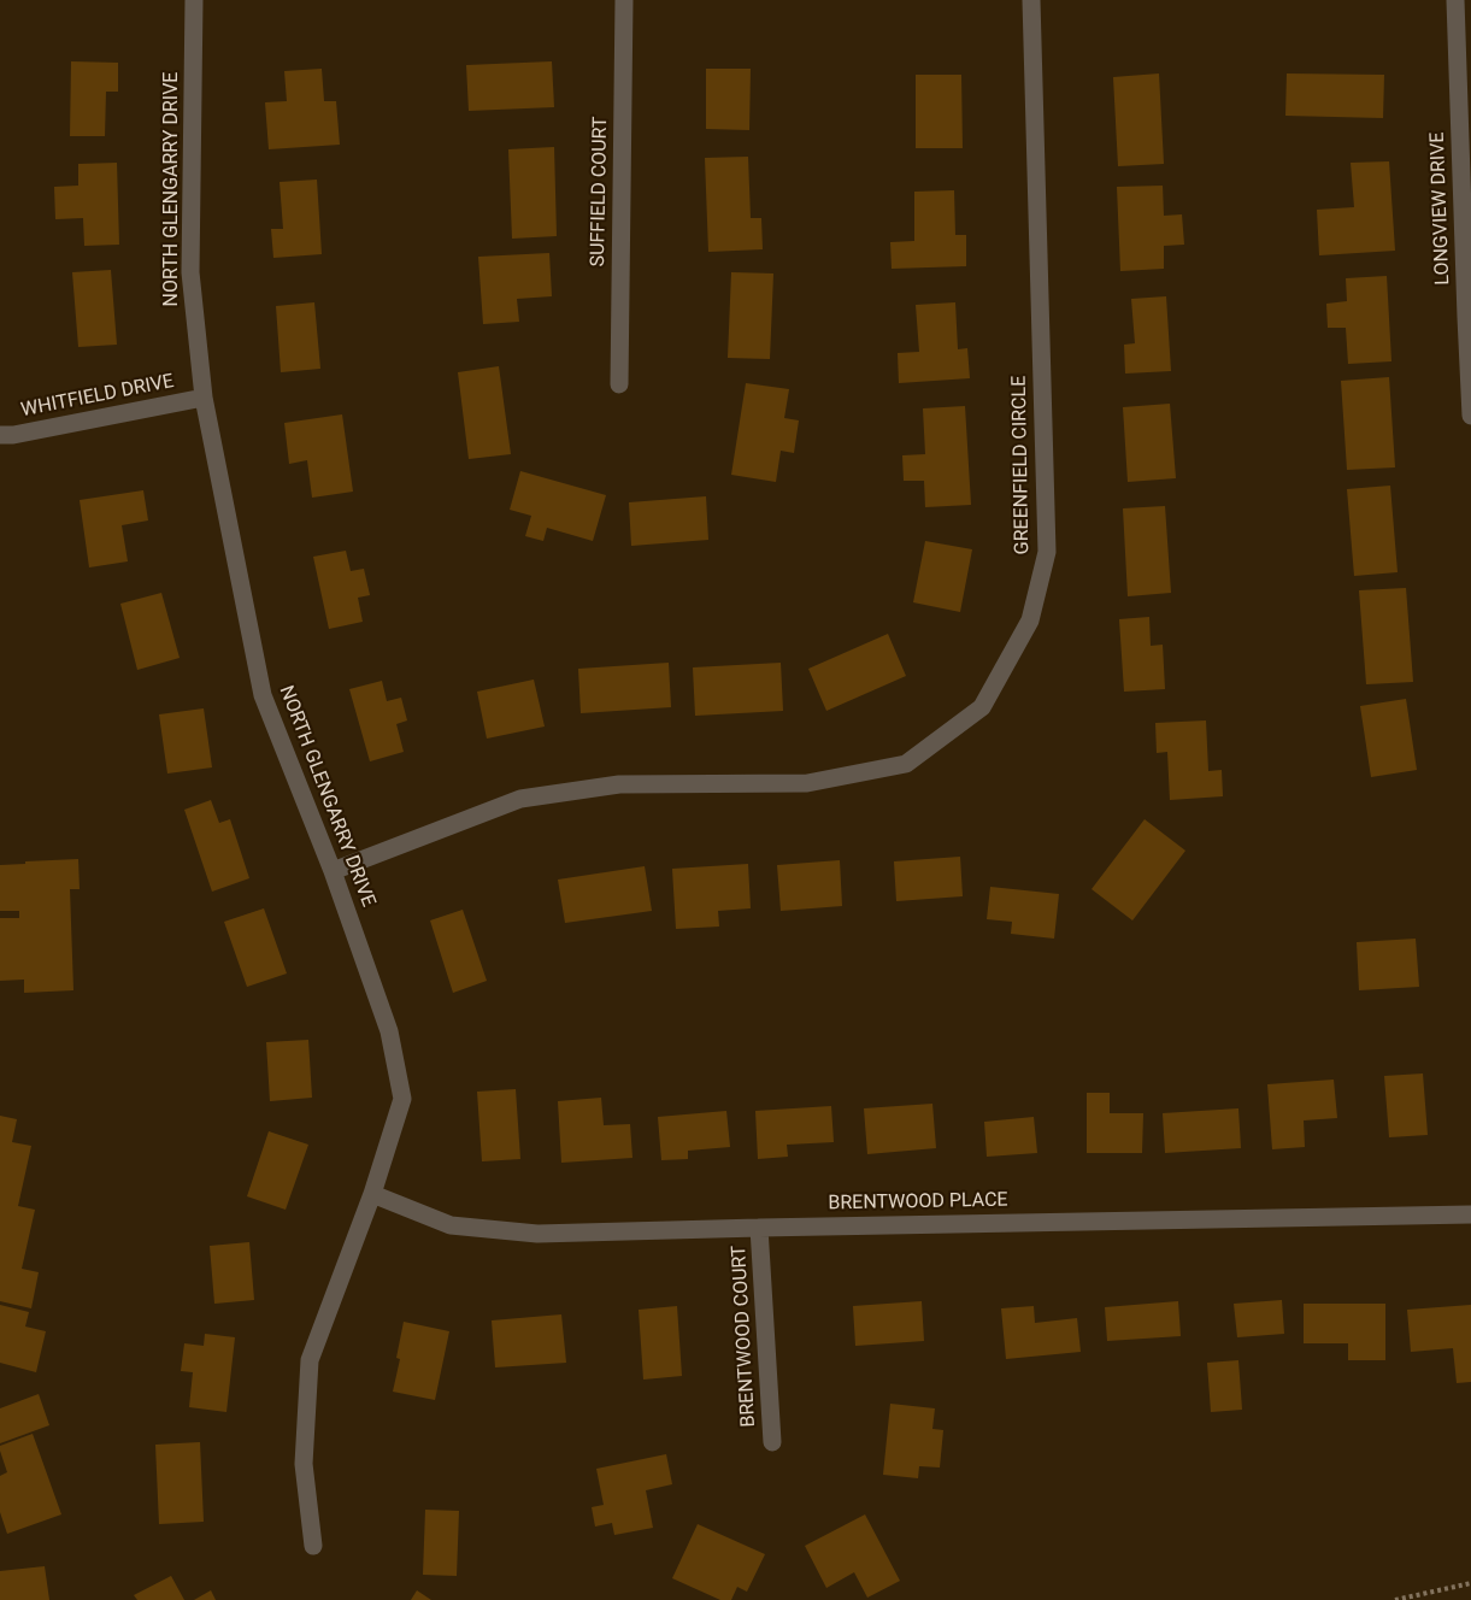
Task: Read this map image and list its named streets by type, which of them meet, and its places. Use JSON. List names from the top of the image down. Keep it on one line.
{"streets":{"street":["NORTH GLENGARRY DRIVE","SUFFIELD COURT","LONGVIEW DRIVE","WHITFIELD DRIVE","GREENFIELD CIRCLE","BRENTWOOD PLACE","BRENTWOOD COURT"]},"crossings":[["NORTH GLENGARRY DRIVE","WHITFIELD DRIVE"],["NORTH GLENGARRY DRIVE","GREENFIELD CIRCLE"],["NORTH GLENGARRY DRIVE","BRENTWOOD PLACE"],["BRENTWOOD PLACE","BRENTWOOD COURT"]]}
